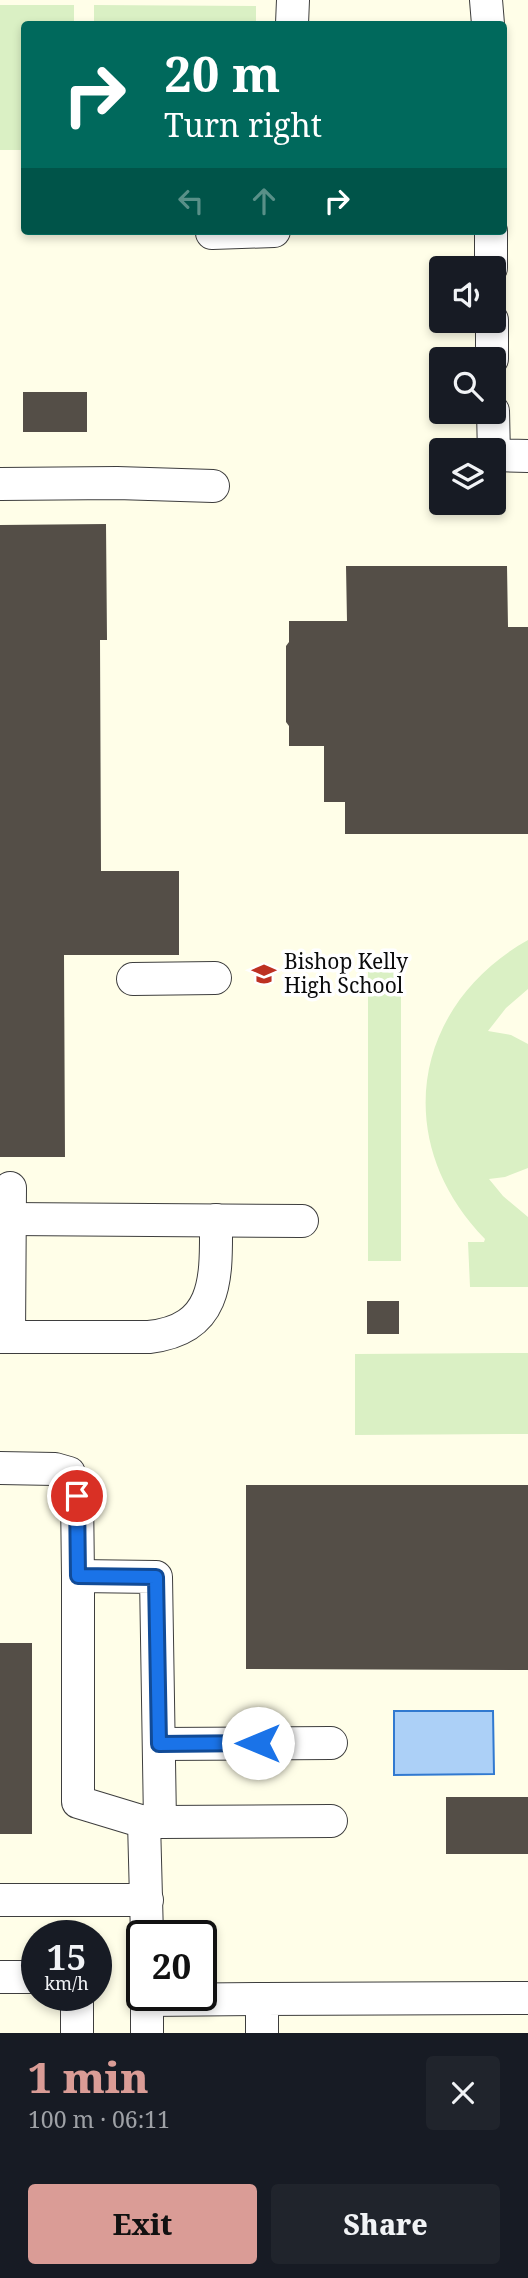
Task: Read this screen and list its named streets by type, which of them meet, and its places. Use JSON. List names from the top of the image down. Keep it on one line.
{"places":{"school or university":["Bishop Kelly High School"]},"page":{"turn":["20 m","Turn right"],"speed":"15 km/h","limit":"20","heading":["1 min","100 m · 06:11"],"buttons":["Exit","Share"]}}
